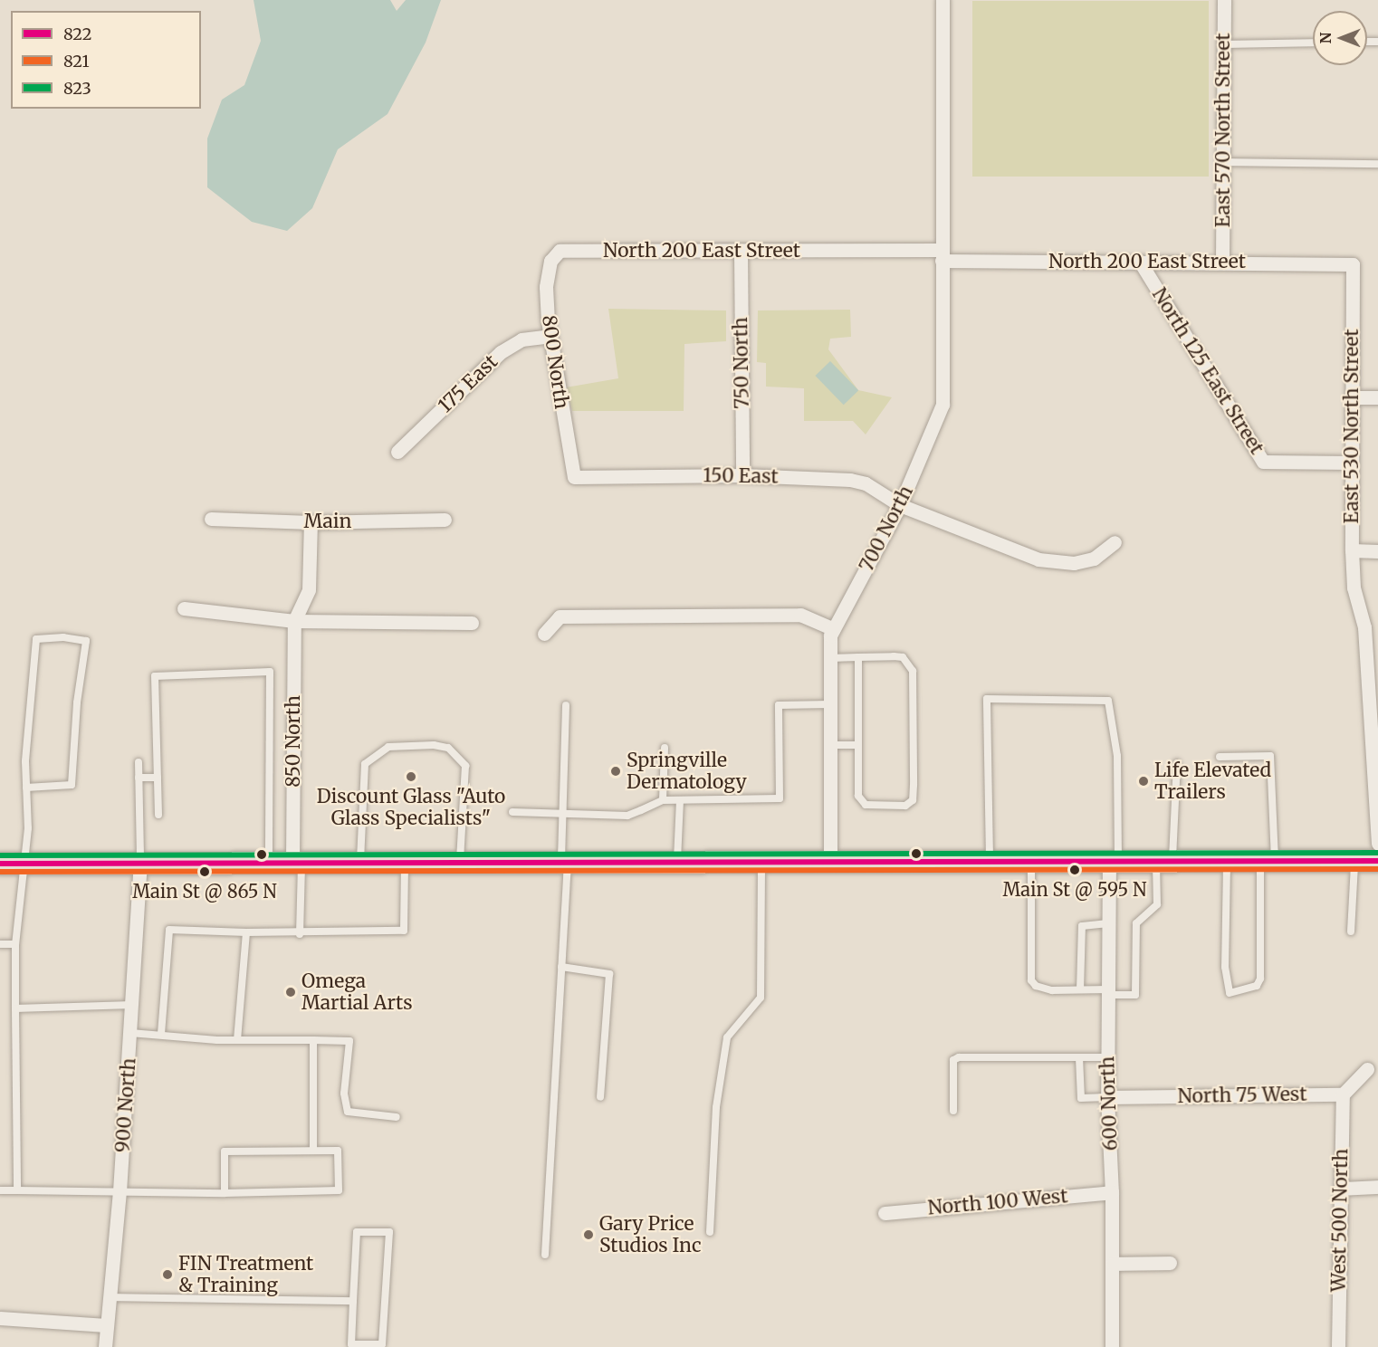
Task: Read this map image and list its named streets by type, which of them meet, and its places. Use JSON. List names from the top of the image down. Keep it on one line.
{"streets":{"street":["East 570 North Street","North 200 East Street","800 North","750 North","North 125 East Street","175 East","East 530 North Street","150 East","Main","700 North","850 North","North 75 West","600 North","900 North","North 100 West","West 500 North"]},"crossings":[["East 570 North Street","North 200 East Street"],["North 200 East Street","800 North"],["North 200 East Street","750 North"],["North 200 East Street","North 125 East Street"],["North 200 East Street","East 530 North Street"],["North 200 East Street","700 North"],["800 North","175 East"],["800 North","150 East"],["750 North","150 East"],["North 125 East Street","East 530 North Street"],["150 East","700 North"],["North 75 West","600 North"],["North 75 West","West 500 North"],["600 North","North 100 West"]],"places":["Springville Dermatology","Discount Glass \"Auto Glass Specialists\"","Life Elevated Trailers","Main St @ 595 N","Main St @ 865 N","Omega Martial Arts","Gary Price Studios Inc","FIN Treatment & Training"],"lines":["transit line 823","transit line 822","transit line 821"],"legend":["822","821","823"],"north":"left"}
